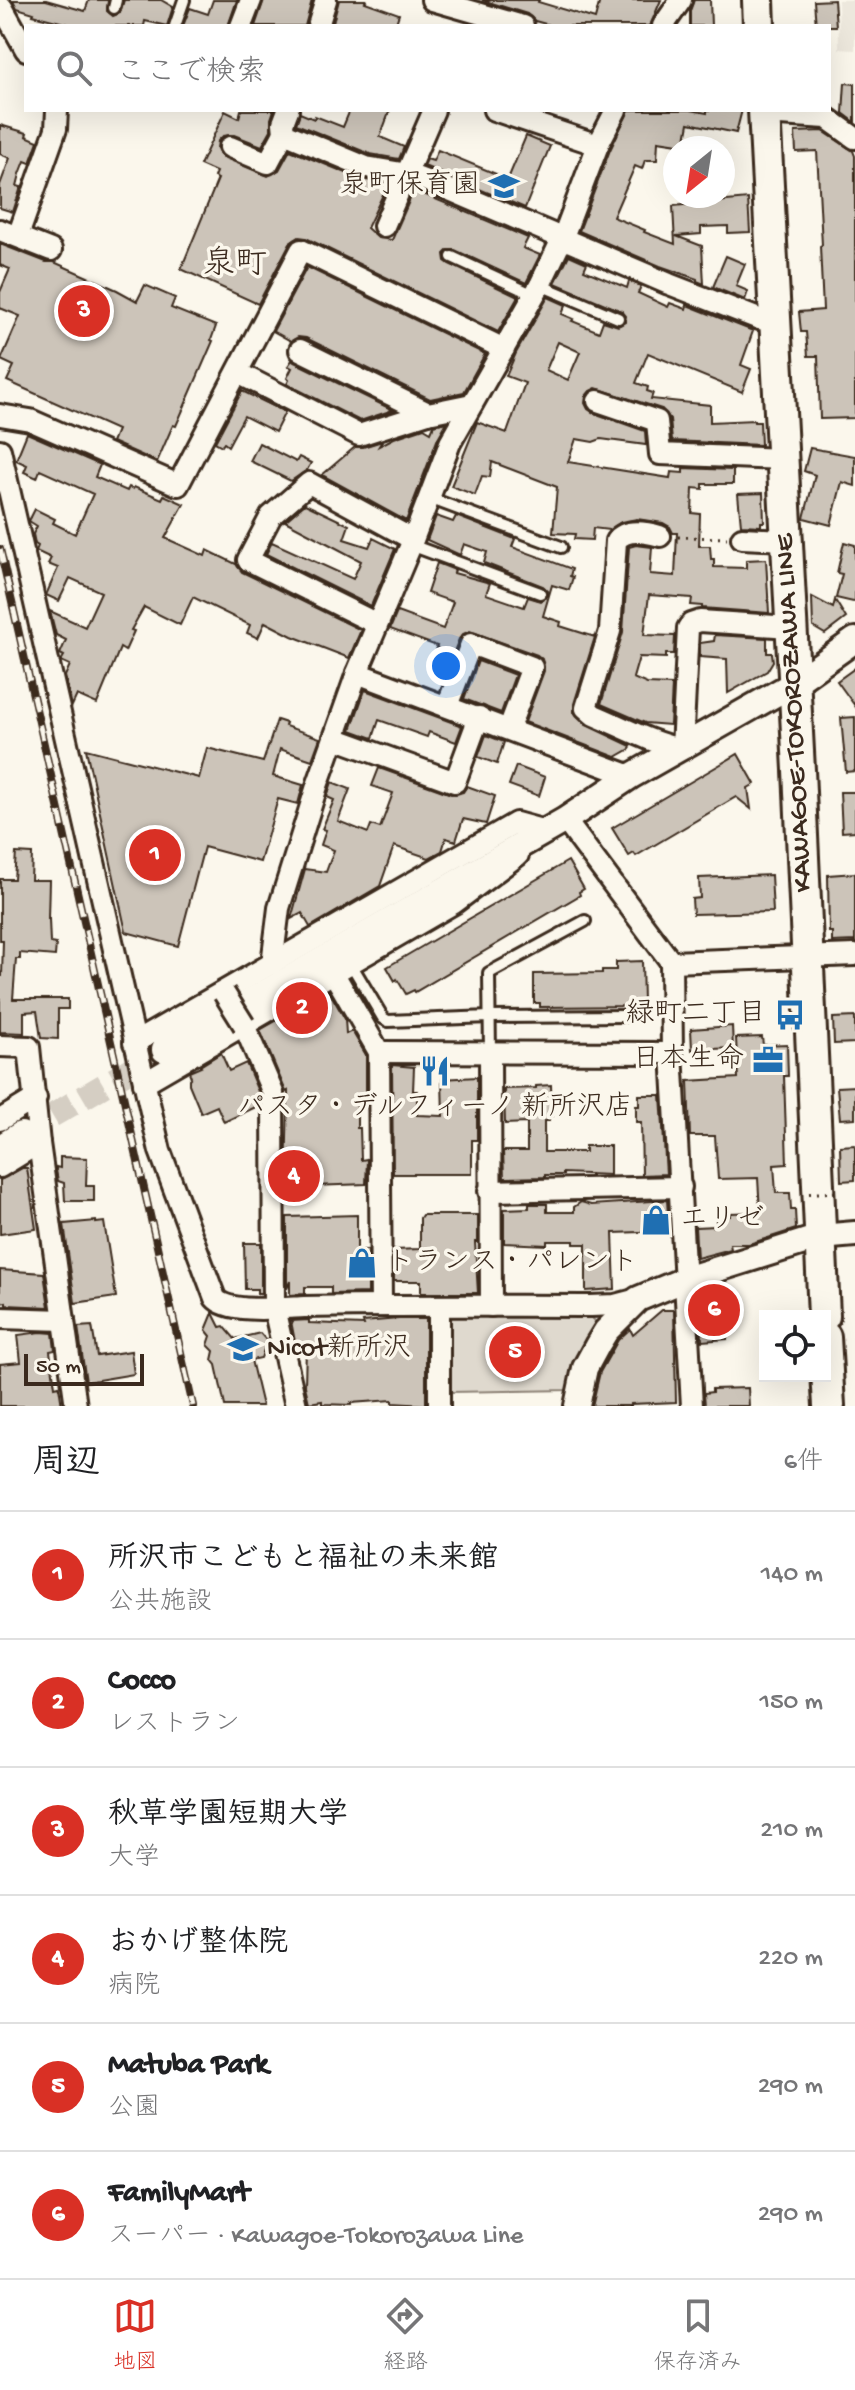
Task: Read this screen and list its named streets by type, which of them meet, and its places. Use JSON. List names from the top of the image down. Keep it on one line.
{"streets":{"main road":["KAWAGOE-TOKOROZAWA LINE"]},"districts":["泉町"],"places":{"school or university":["泉町保育園","Nicot新所沢"],"bus stop":["緑町二丁目"],"office":["日本生命"],"restaurant":["パスタ・デルフィーノ 新所沢店"],"shop":["エリゼ","トランス・パレント"]},"scale_bar":"50 m","north":"bottom left","page":{"search":"ここで検索","pins":["3","1","2","4","6","5"],"scale":"50 m","heading":["周辺","6件"],"list":[{"mark":"1","name":"所沢市こどもと福祉の未来館","note":"公共施設","value":"140 m"},{"mark":"2","name":"Cocco","note":"レストラン","value":"150 m"},{"mark":"3","name":"秋草学園短期大学","note":"大学","value":"210 m"},{"mark":"4","name":"おかげ整体院","note":"病院","value":"220 m"},{"mark":"5","name":"Matuba Park","note":"公園","value":"290 m"},{"mark":"6","name":"FamilyMart","note":"スーパー · Kawagoe-Tokorozawa Line","value":"290 m"}],"nav":["地図","経路","保存済み"]}}
